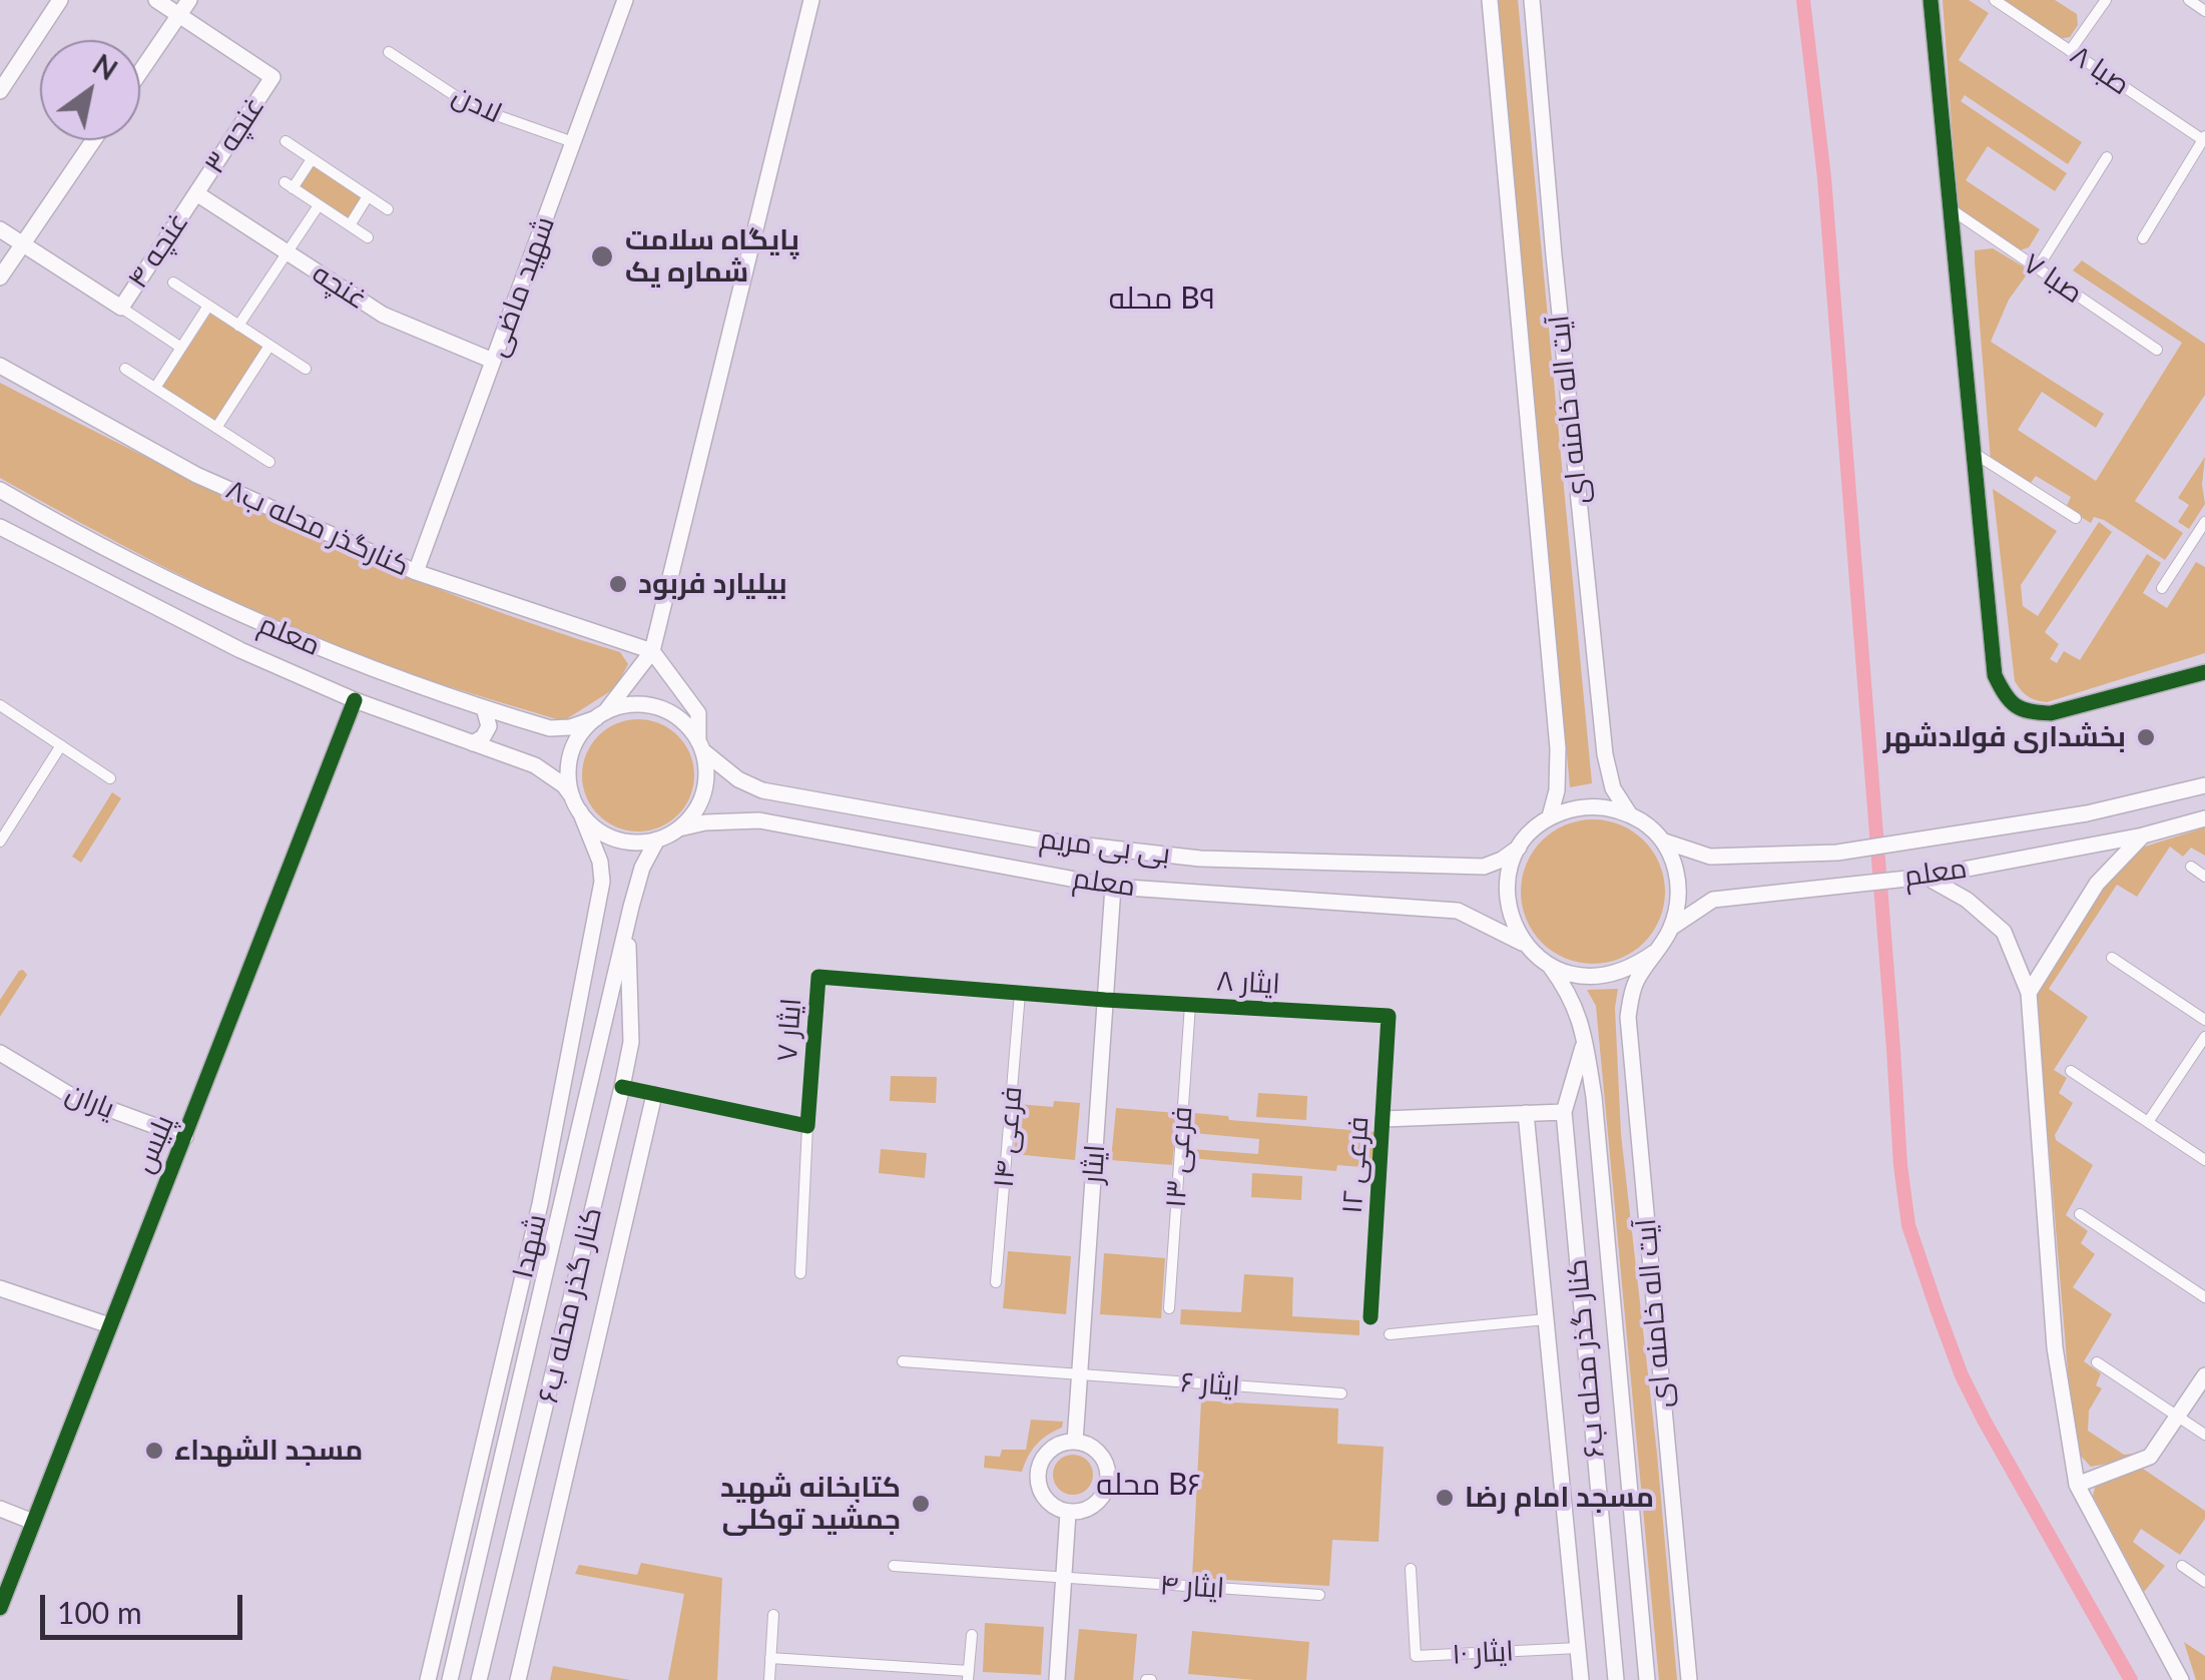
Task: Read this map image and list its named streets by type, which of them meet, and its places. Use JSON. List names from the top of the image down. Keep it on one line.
{"streets":{"main road":["غنچه ۳","غنچه ۴","غنچه","شهید ماضی","آیت اله خامنه ای","کنارگذر محله ب۸","معلم","بی بی مریم","یاران","پلیس","ایثار","شهدا","کنار گذر محله ب۶"],"street":["صبا ۸","لادن","صبا ۷","ایثار ۸","ایثار ۷","فرعی ۱۴","فرعی ۱۳","فرعی ۱۲","ایثار ۶","ایثار ۴","ایثار ۱۰"]},"crossings":[["لادن","شهید ماضی"],["غنچه ۳","غنچه ۴"],["غنچه ۳","غنچه"],["غنچه ۴","غنچه"],["غنچه","شهید ماضی"],["شهید ماضی","کنارگذر محله ب۸"],["آیت اله خامنه ای","معلم"],["آیت اله خامنه ای","بی بی مریم"],["آیت اله خامنه ای","کنار گذر محله ب۶"],["معلم","بی بی مریم"],["معلم","پلیس"],["معلم","ایثار"],["معلم","شهدا"],["بی بی مریم","شهدا"],["ایثار ۸","ایثار ۷"],["ایثار ۸","فرعی ۱۳"],["ایثار ۸","ایثار"],["ایثار ۸","فرعی ۱۲"],["ایثار ۷","فرعی ۱۴"],["ایثار ۷","ایثار"],["یاران","پلیس"],["ایثار","ایثار ۶"],["شهدا","کنار گذر محله ب۶"]],"districts":["محله B۹","محله B۶"],"places":["پایگاه سلامت شماره یک","بیلیارد فربود","بخشداری فولادشهر","مسجد الشهداء","مسجد امام رضا","کتابخانه شهید جمشید توکلی"],"scale_bar":"100 m","north":"top right"}
